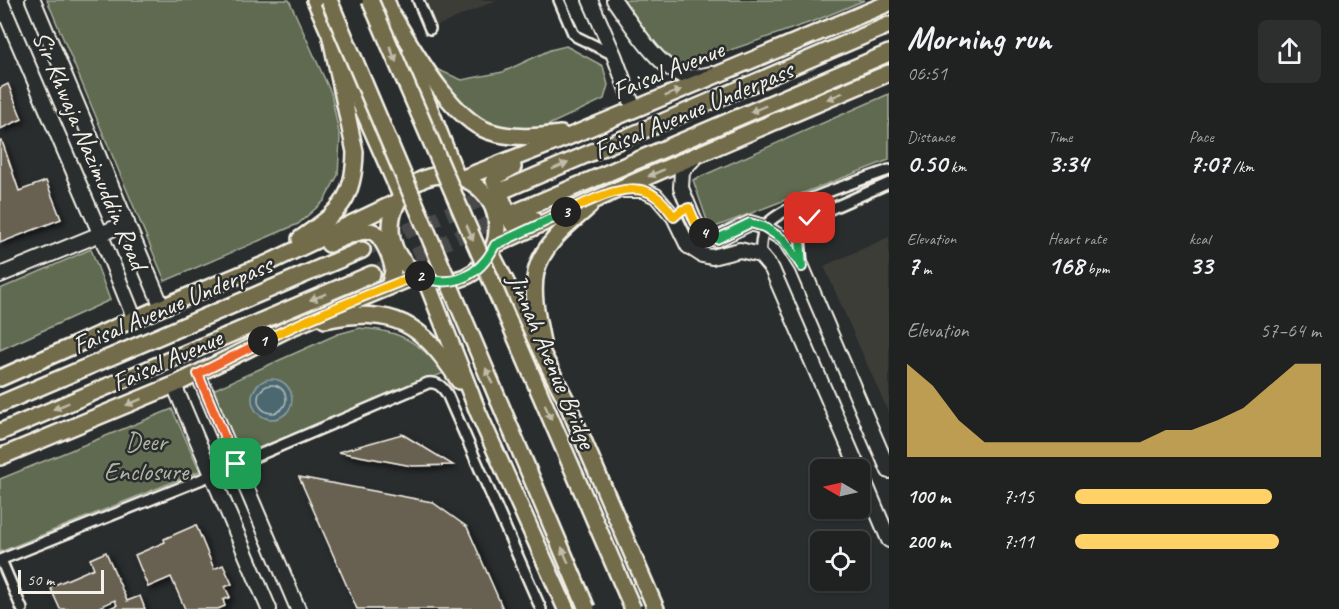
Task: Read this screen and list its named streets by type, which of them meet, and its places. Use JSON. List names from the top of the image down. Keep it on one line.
{"streets":{"main road":["Faisal Avenue","Faisal Avenue Underpass","Sir Khwaja Nazimuddin Road","Jinnah Avenue Bridge"]},"crossings":[["Faisal Avenue","Sir Khwaja Nazimuddin Road"]],"parks":["Deer Enclosure"],"scale_bar":"50 m","north":"left","page":{"heading":["Morning run","06:51"],"stats":[["Distance","0.50 km"],["Time","3:34"],["Pace","7:07 /km"],["Elevation","7 m"],["Heart rate","168 bpm"],["kcal","33"]],"pins":["3","4","2","1"],"chart":["Elevation","57–64 m"],"list":[{"name":"100 m","note":"7:15"},{"name":"200 m","note":"7:11"}],"scale":"50 m"}}
